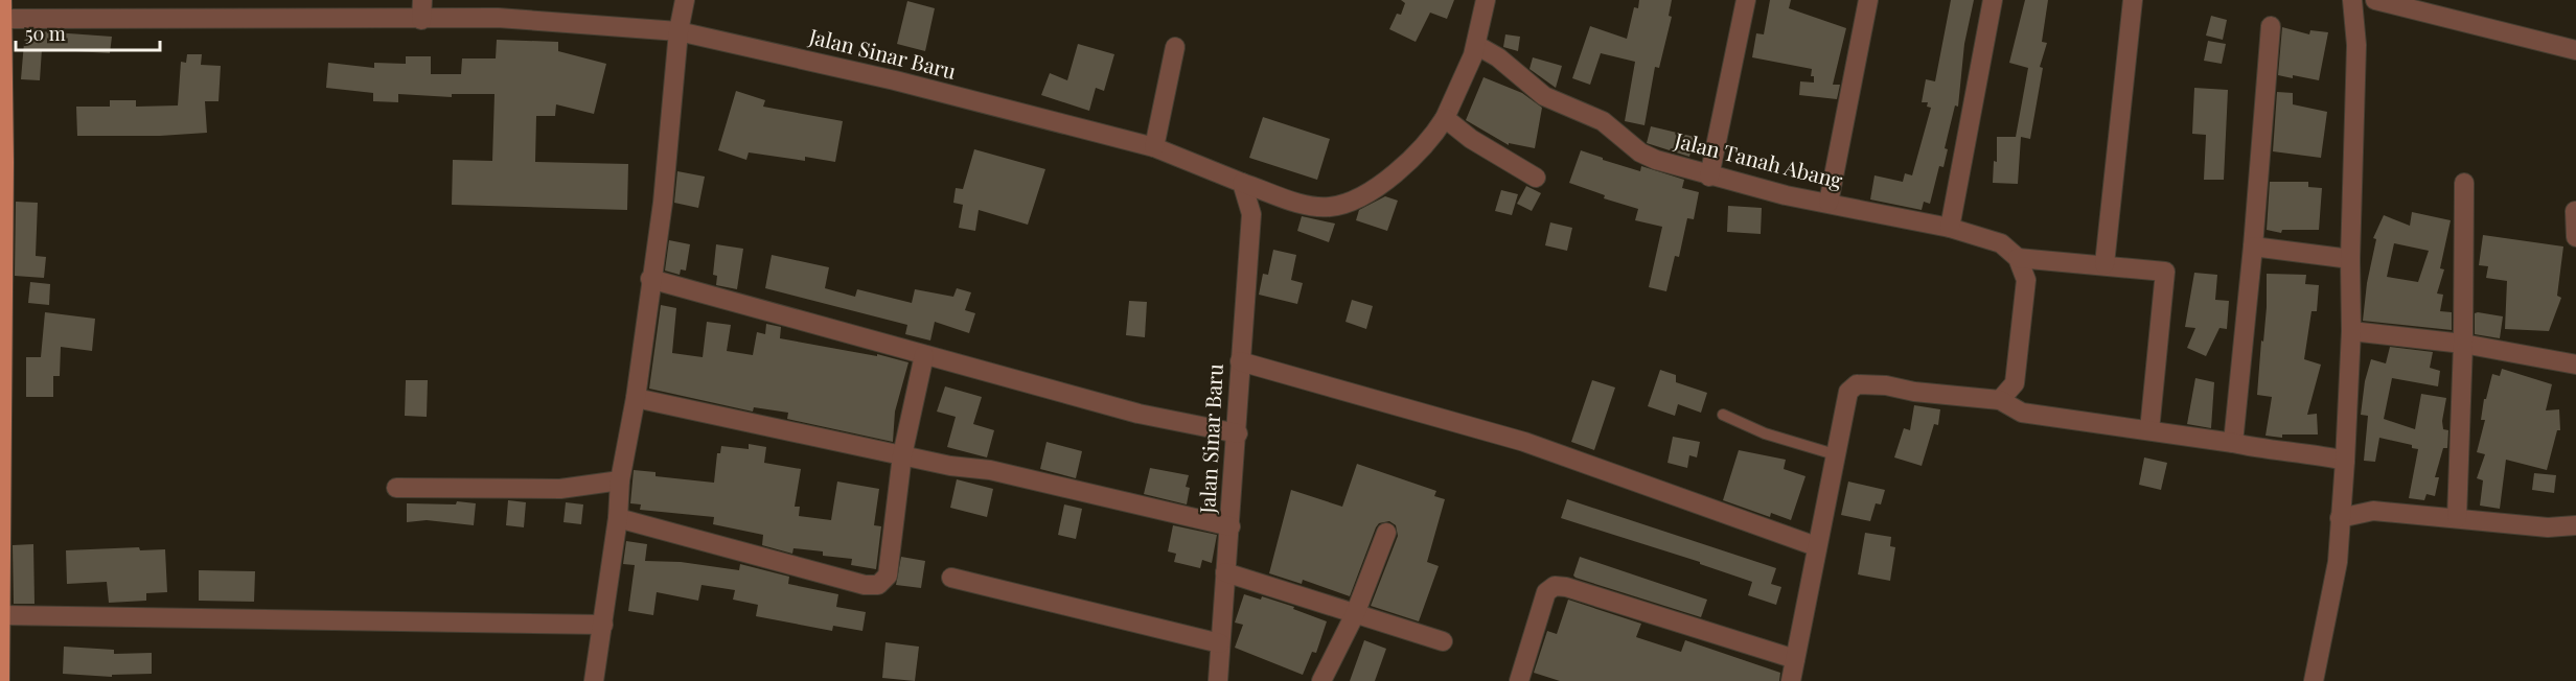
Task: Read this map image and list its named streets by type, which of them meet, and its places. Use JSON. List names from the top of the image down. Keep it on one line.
{"streets":{"street":["Jalan Sinar Baru","Jalan Tanah Abang"]},"scale_bar":"50 m"}
